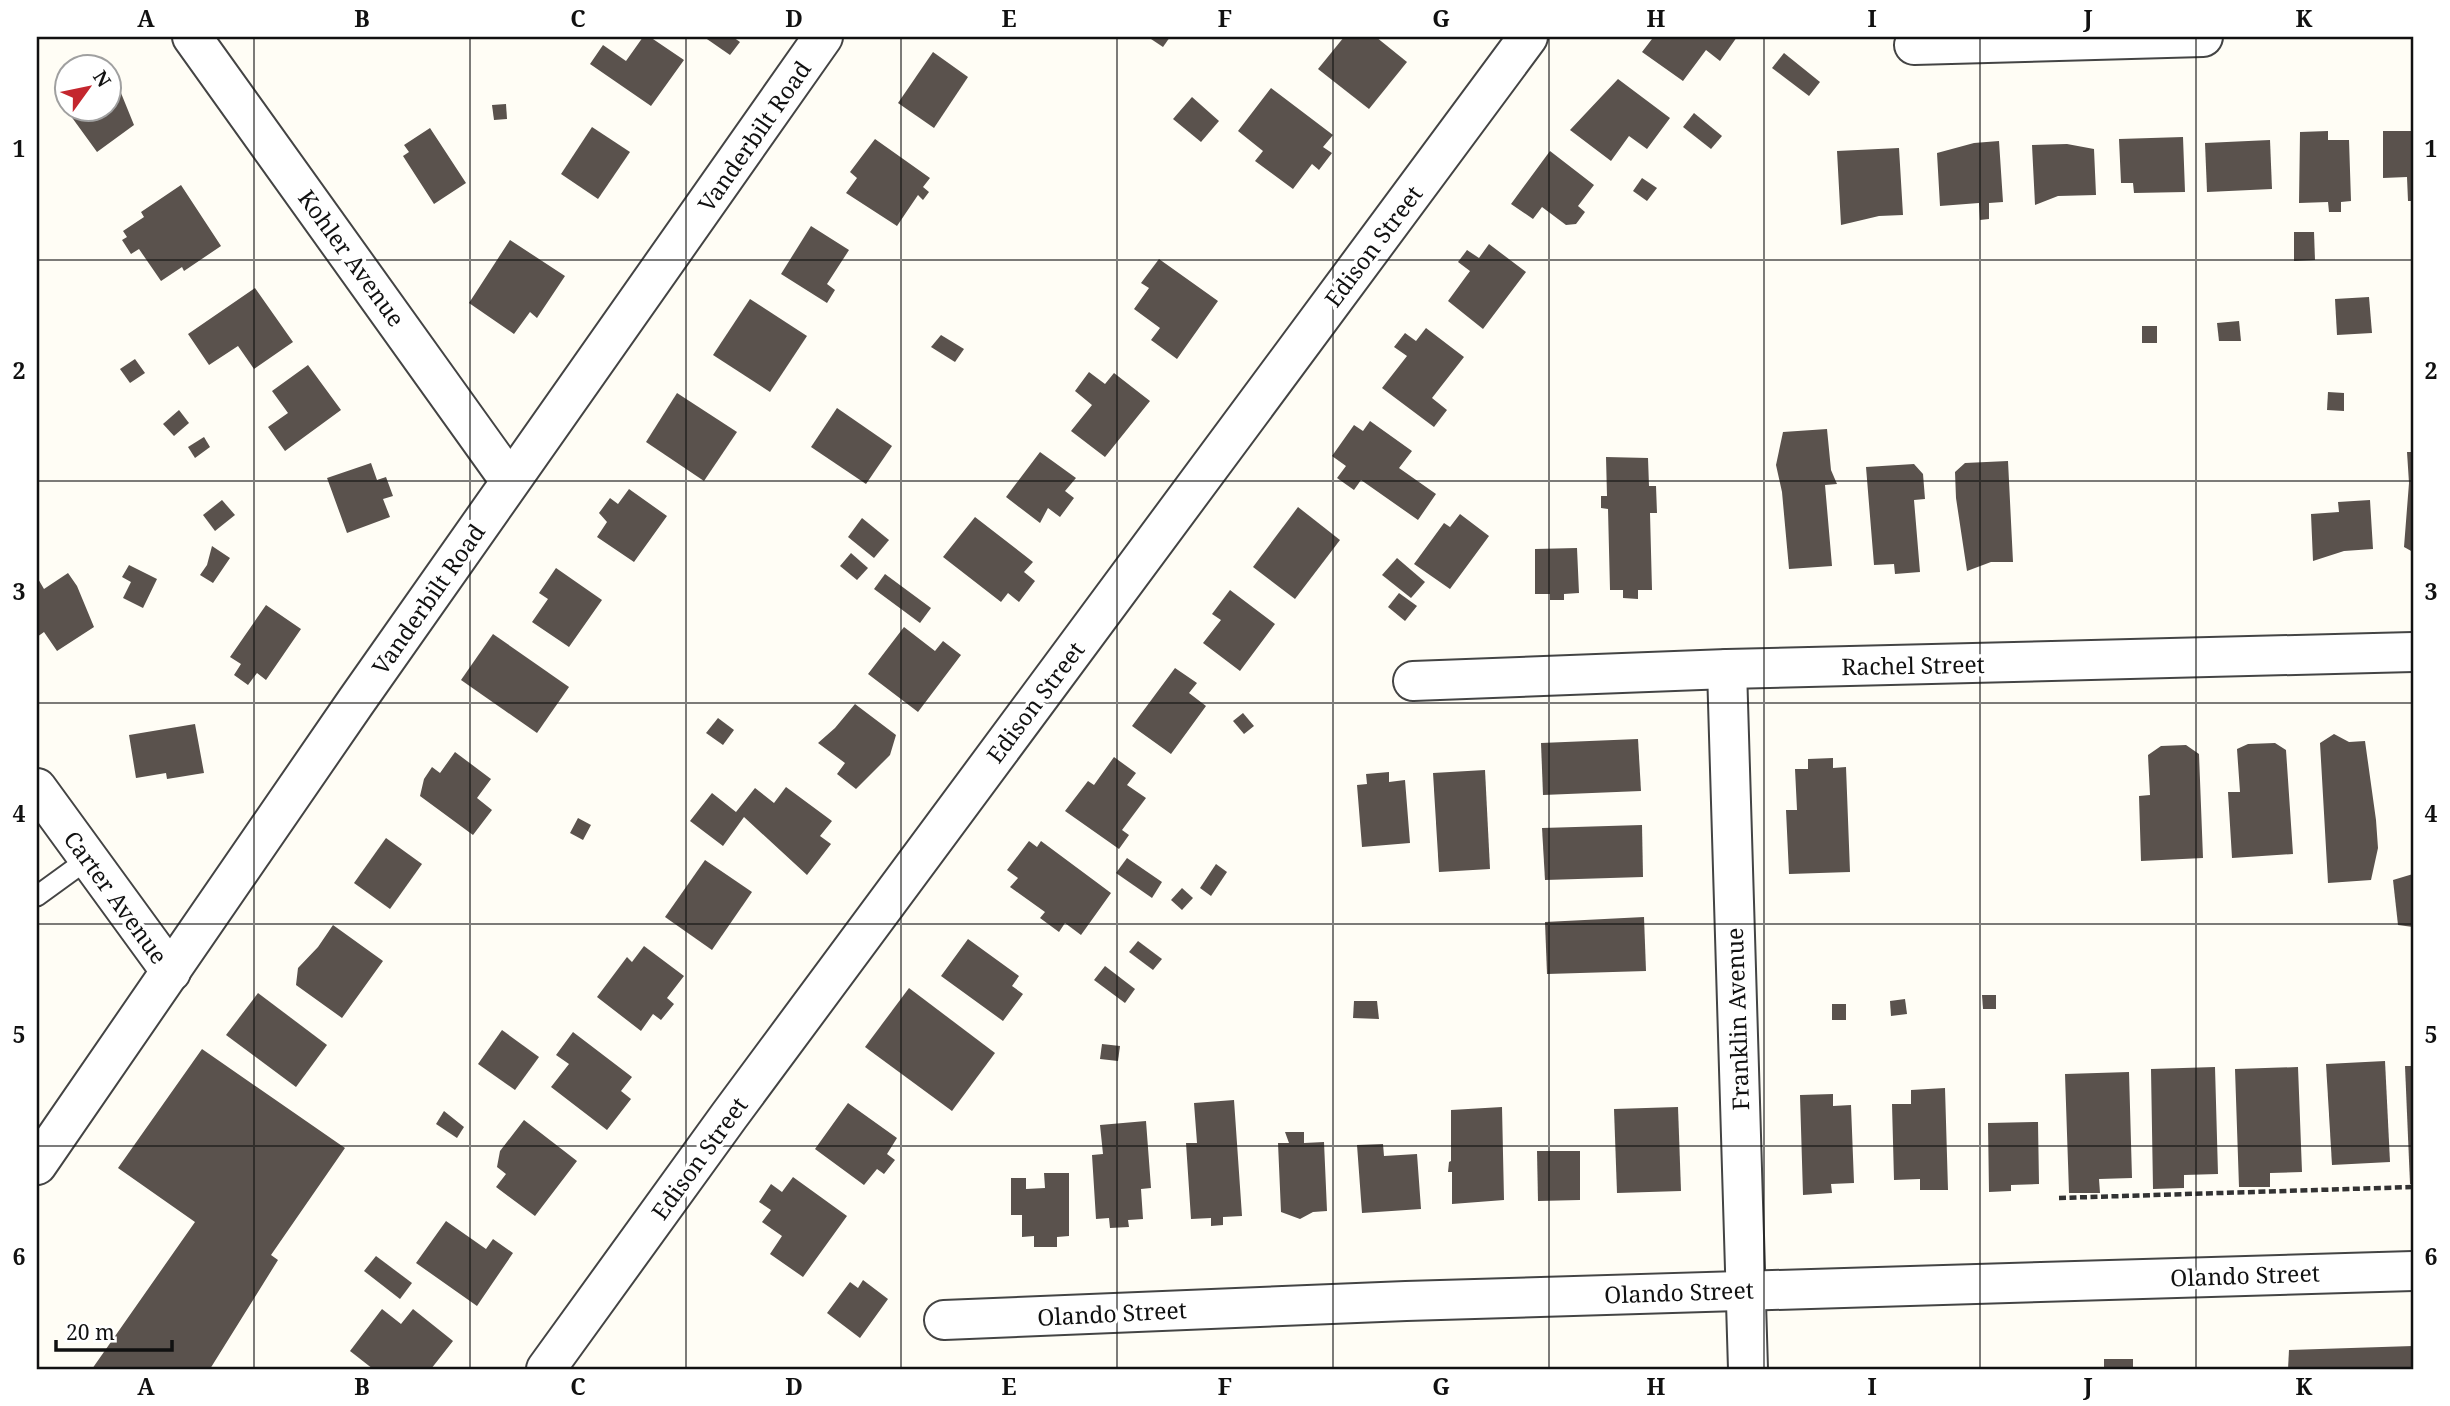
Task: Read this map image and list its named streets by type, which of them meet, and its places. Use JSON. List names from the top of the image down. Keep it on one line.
{"streets":{"street":["Vanderbilt Road","Edison Street","Kohler Avenue","Rachel Street","Carter Avenue","Franklin Avenue","Olando Street"]},"crossings":[["Vanderbilt Road","Kohler Avenue"],["Vanderbilt Road","Carter Avenue"],["Rachel Street","Franklin Avenue"],["Franklin Avenue","Olando Street"]],"scale_bar":"20 m","north":"top right","grid":{"columns":["A","B","C","D","E","F","G","H","I","J","K"],"rows":["1","2","3","4","5","6"]}}
